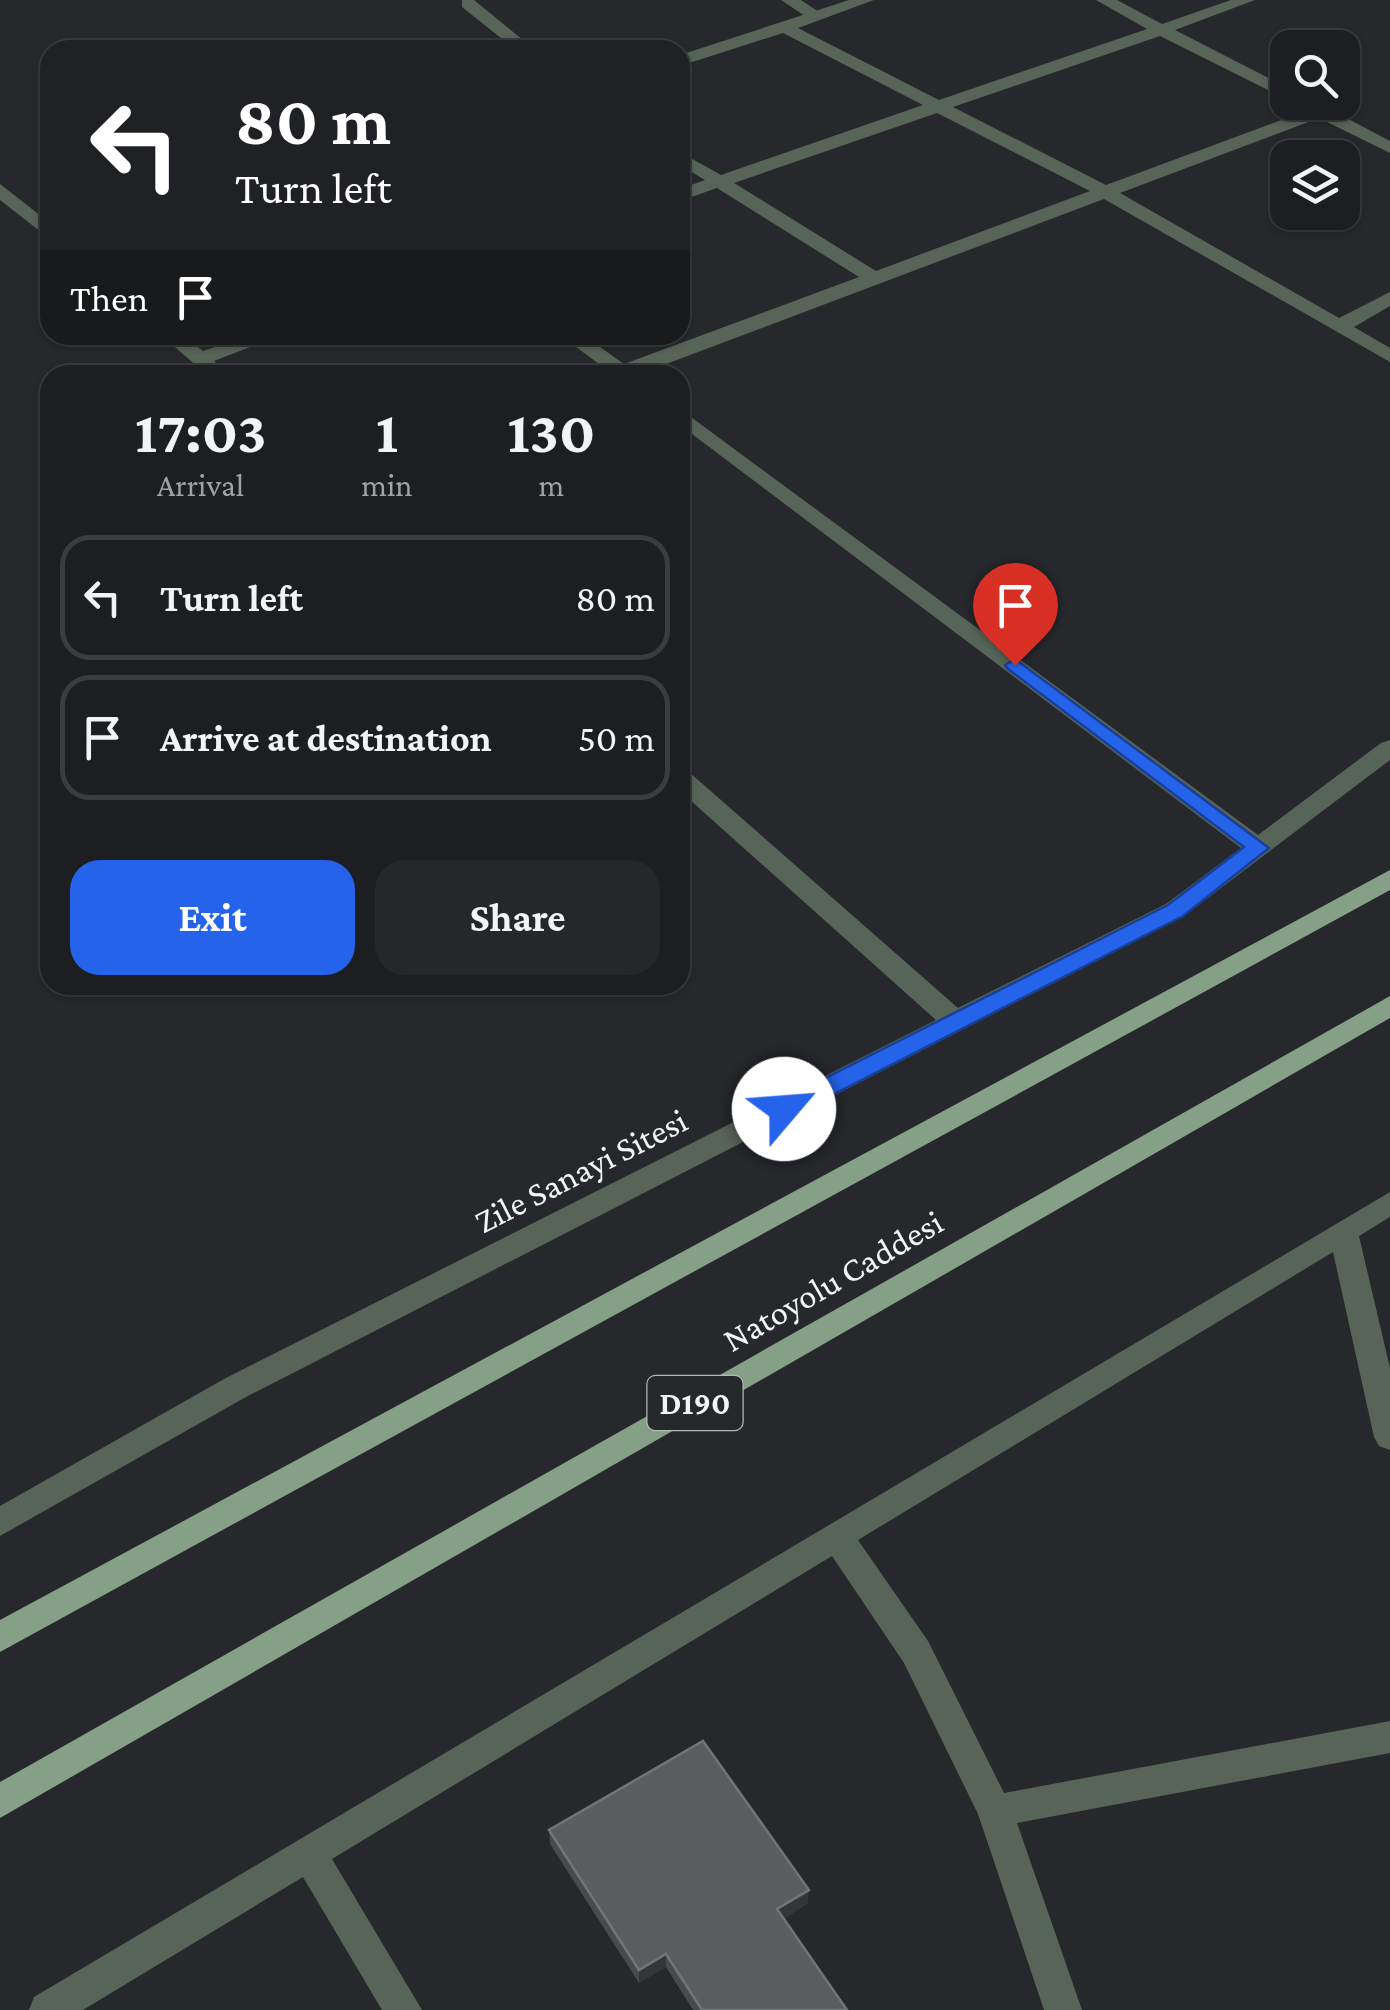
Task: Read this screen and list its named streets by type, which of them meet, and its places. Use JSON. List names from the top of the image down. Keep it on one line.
{"streets":{"main road":["Natoyolu Caddesi","D190"],"street":["Zile Sanayi Sitesi"]},"page":{"turn":["80 m","Turn left"],"then":"Then","eta":["17:03","Arrival","1","min","130","m"],"list":[{"name":"Turn left","value":"80 m"},{"name":"Arrive at destination","value":"50 m"}],"buttons":["Exit","Share"]}}
